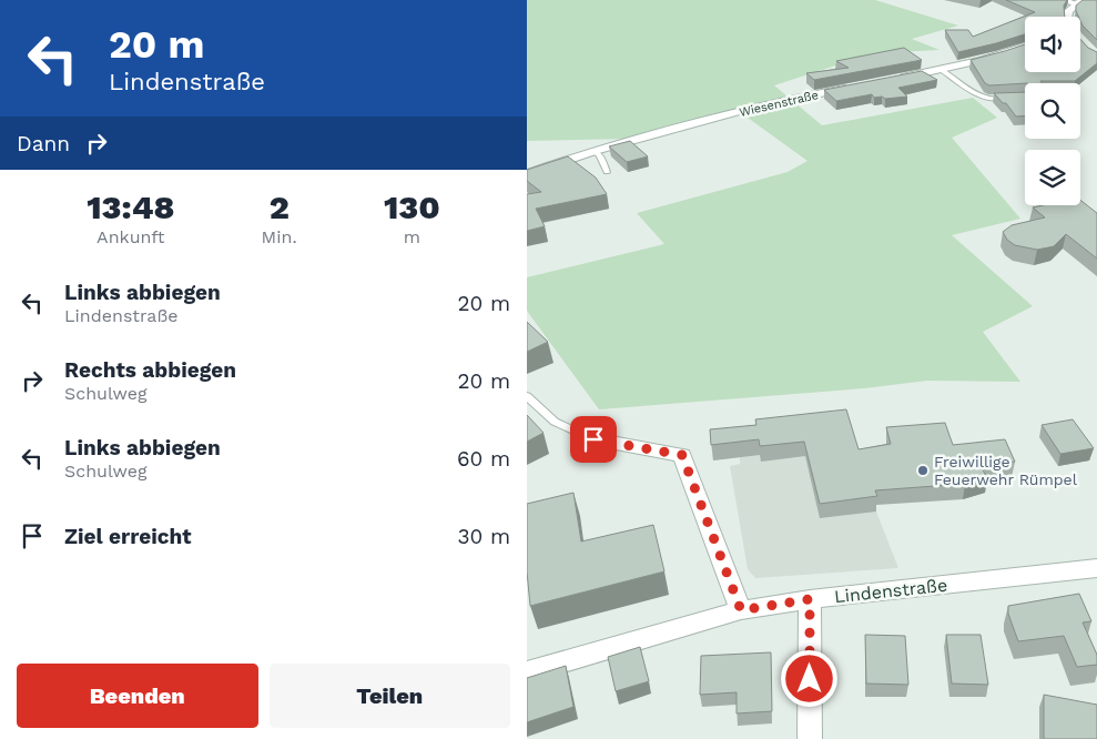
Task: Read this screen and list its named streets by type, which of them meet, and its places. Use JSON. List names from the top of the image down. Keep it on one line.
{"streets":{"street":["Wiesenstraße","Lindenstraße"]},"places":["Freiwillige Feuerwehr Rümpel"],"page":{"turn":["20 m","Lindenstraße"],"then":"Dann","eta":["13:48","Ankunft","2","Min.","130","m"],"list":[{"name":"Links abbiegen","note":"Lindenstraße","value":"20 m"},{"name":"Rechts abbiegen","note":"Schulweg","value":"20 m"},{"name":"Links abbiegen","note":"Schulweg","value":"60 m"},{"name":"Ziel erreicht","value":"30 m"}],"buttons":["Beenden","Teilen"]}}
